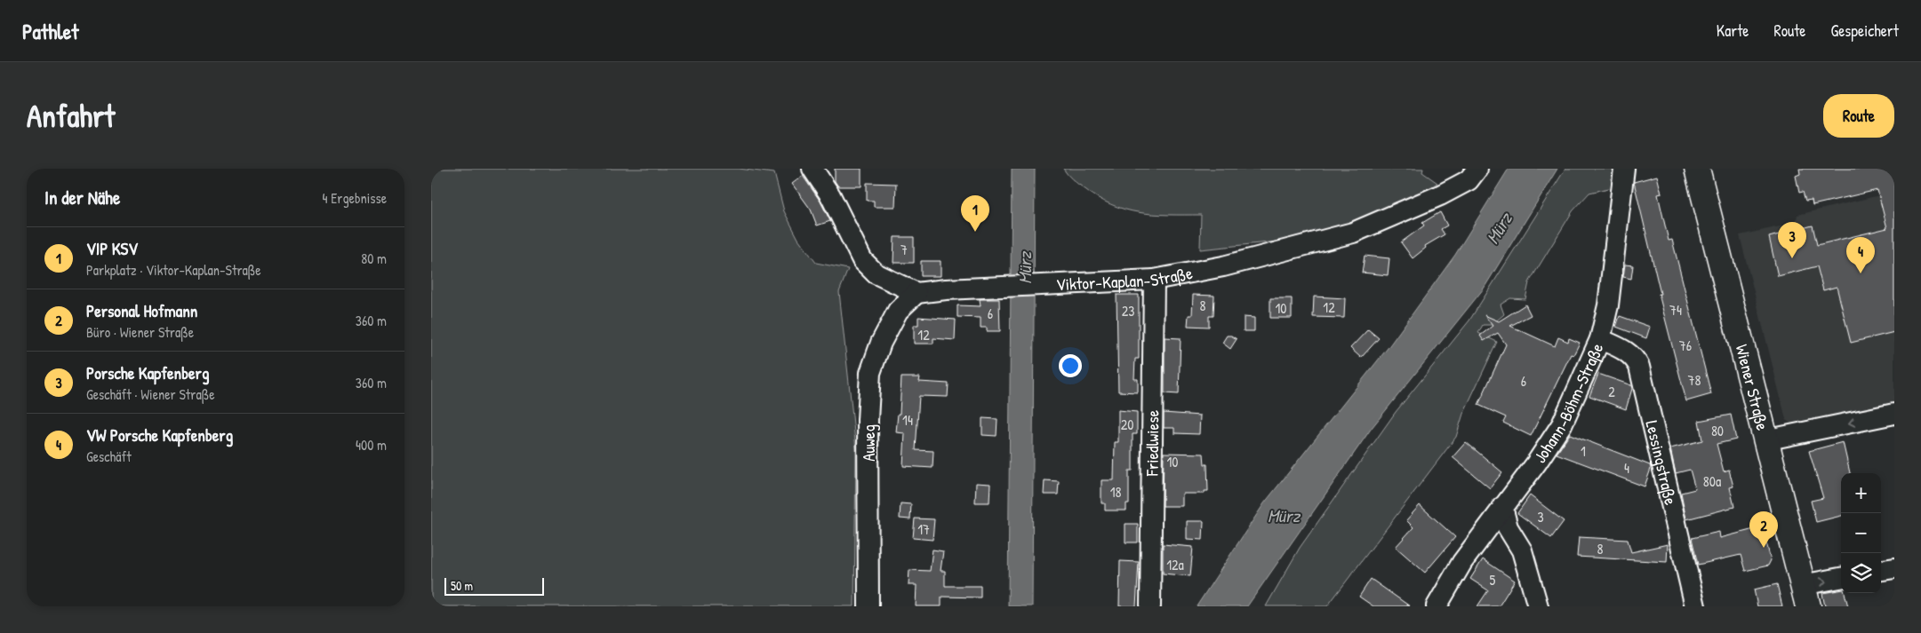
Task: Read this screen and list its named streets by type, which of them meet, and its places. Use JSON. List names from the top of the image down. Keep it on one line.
{"streets":{"main road":["Wiener Straße"],"street":["Viktor-Kaplan-Straße","Johann-Böhm-Straße","Auweg","Friedlwiese","Lessingstraße"]},"crossings":[["Viktor-Kaplan-Straße","Auweg"],["Viktor-Kaplan-Straße","Friedlwiese"],["Johann-Böhm-Straße","Lessingstraße"]],"water":["Mürz"],"house_numbers":["7","8","12","10","74","23","6","12","76","78","6","2","14","20","80","1","10","4","80a","18","3","17","8","12a","5"],"scale_bar":"50 m","page":{"header":"Pathlet","nav":["Karte","Route","Gespeichert"],"buttons":"Route","title":"Anfahrt","heading":["In der Nähe","4 Ergebnisse"],"pins":["1","3","4","2"],"list":[{"mark":"1","name":"VIP KSV","note":"Parkplatz · Viktor-Kaplan-Straße","value":"80 m"},{"mark":"2","name":"Personal Hofmann","note":"Büro · Wiener Straße","value":"360 m"},{"mark":"3","name":"Porsche Kapfenberg","note":"Geschäft · Wiener Straße","value":"360 m"},{"mark":"4","name":"VW Porsche Kapfenberg","note":"Geschäft","value":"400 m"}],"map_buttons":["+","−"],"scale":"50 m"}}
